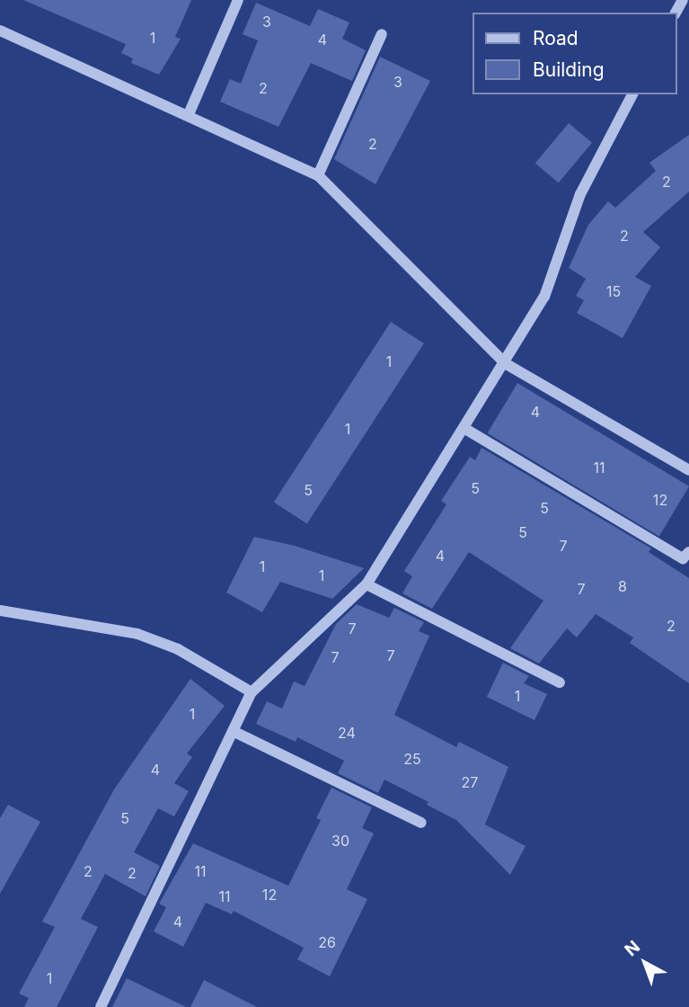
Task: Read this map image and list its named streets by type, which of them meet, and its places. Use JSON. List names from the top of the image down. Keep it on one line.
{"house_numbers":["3","1","4","3","2","2","2","2","15","1","4","1","11","5","5","12","5","5","7","4","1","1","8","7","2","7","7","7","1","1","24","25","4","27","5","30","2","11","2","12","11","4","26","1"],"legend":["Road","Building"],"north":"top left"}
